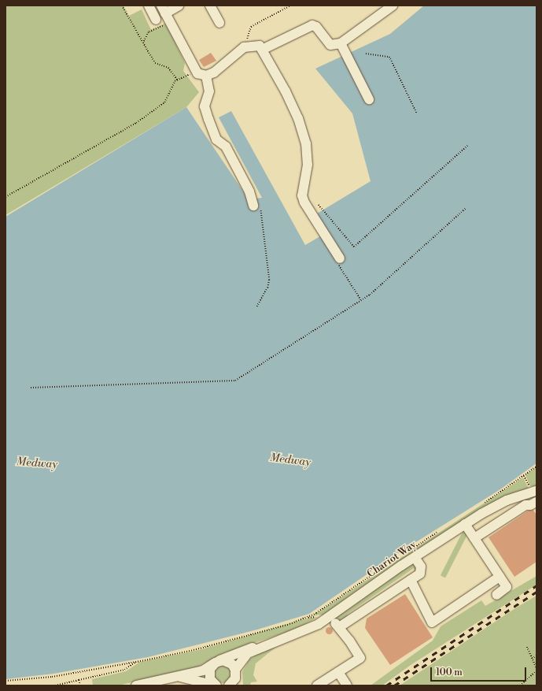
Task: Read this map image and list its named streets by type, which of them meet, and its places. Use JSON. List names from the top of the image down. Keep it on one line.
{"streets":{"street":["Chariot Way"]},"water":["Medway"],"scale_bar":"100 m"}
